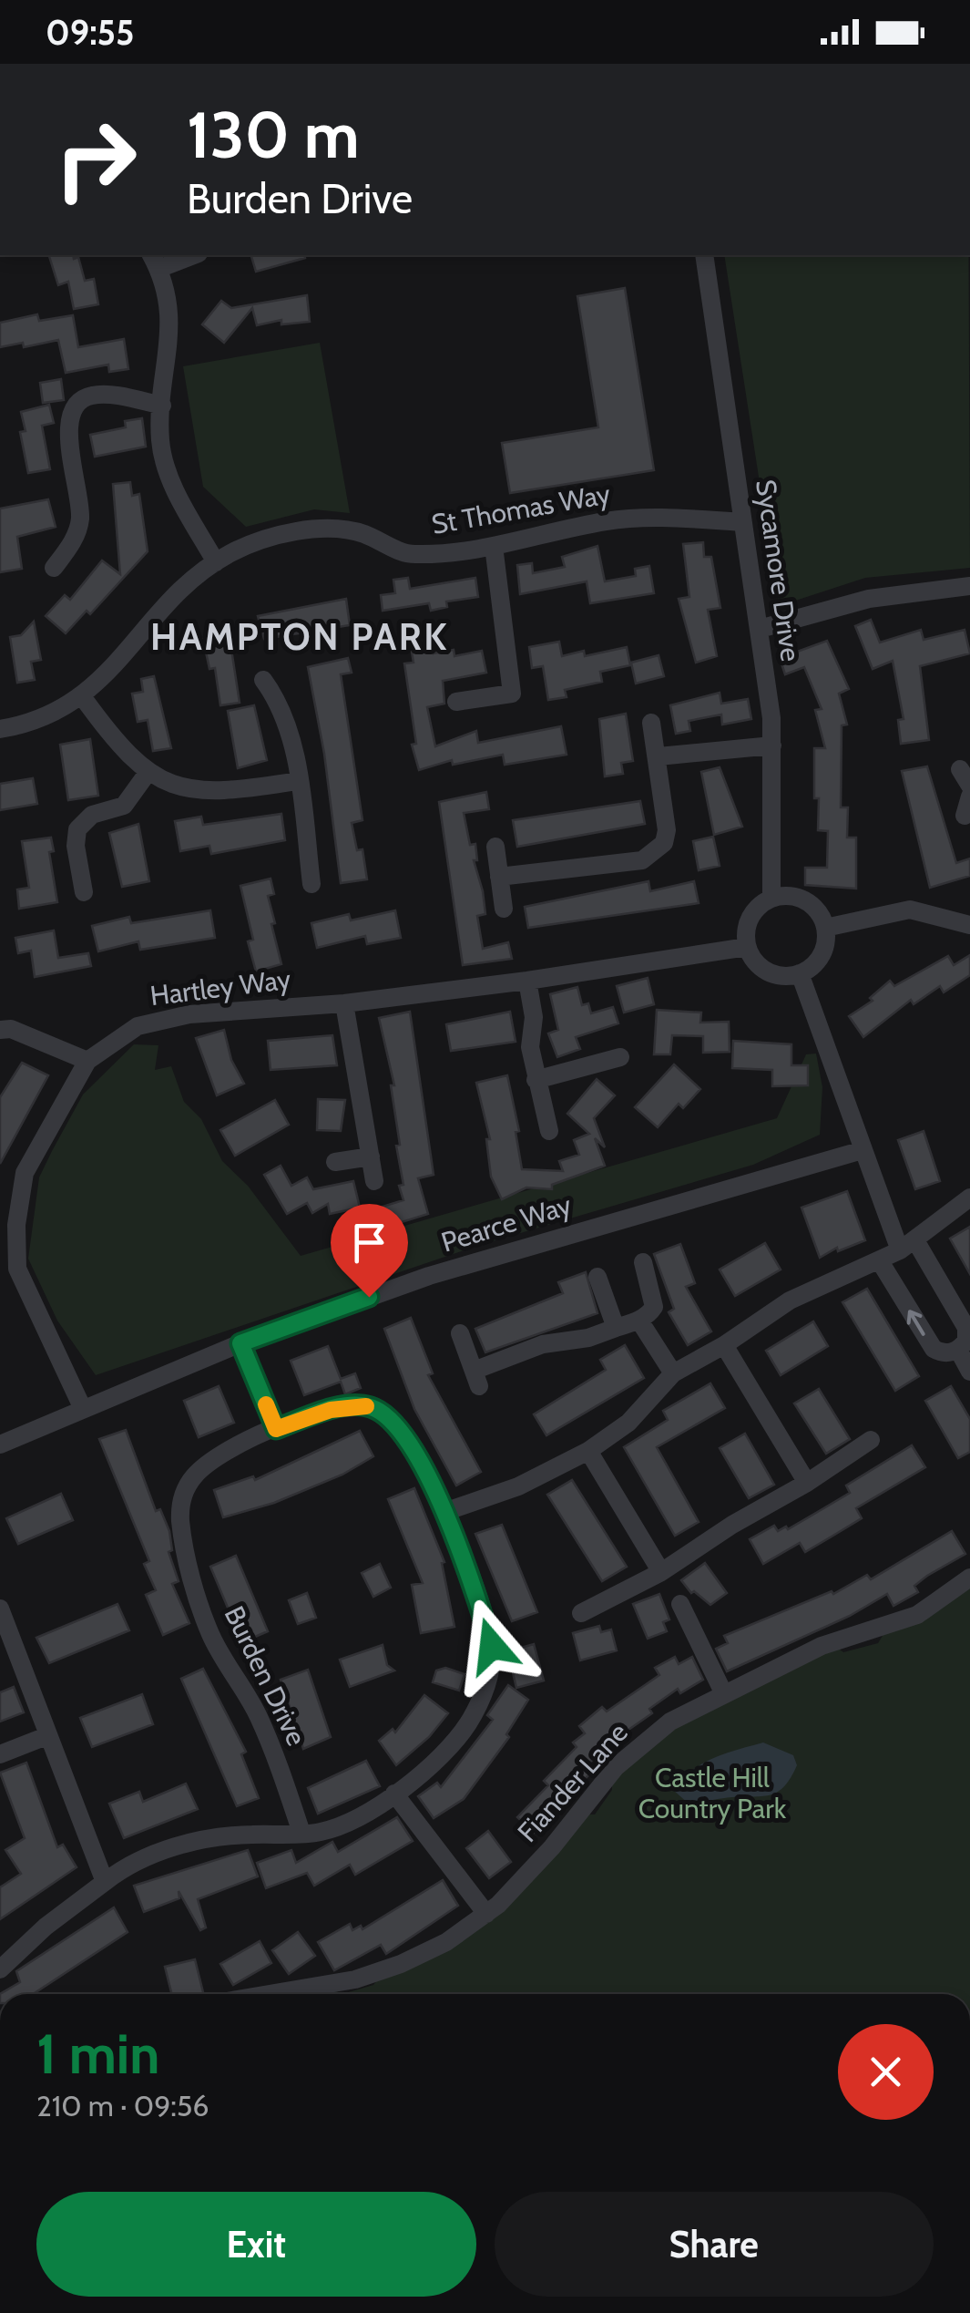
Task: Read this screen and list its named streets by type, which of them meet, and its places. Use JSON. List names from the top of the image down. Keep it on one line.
{"streets":{"street":["St Thomas Way","Sycamore Drive","Hartley Way","Pearce Way","Burden Drive","Fiander Lane"]},"crossings":[["St Thomas Way","Sycamore Drive"],["Sycamore Drive","Hartley Way"],["Hartley Way","Pearce Way"]],"districts":["HAMPTON PARK"],"parks":["Castle Hill Country Park"],"page":{"status":"09:55","turn":["130 m","Burden Drive"],"heading":["1 min","210 m · 09:56"],"buttons":["Exit","Share"]}}
